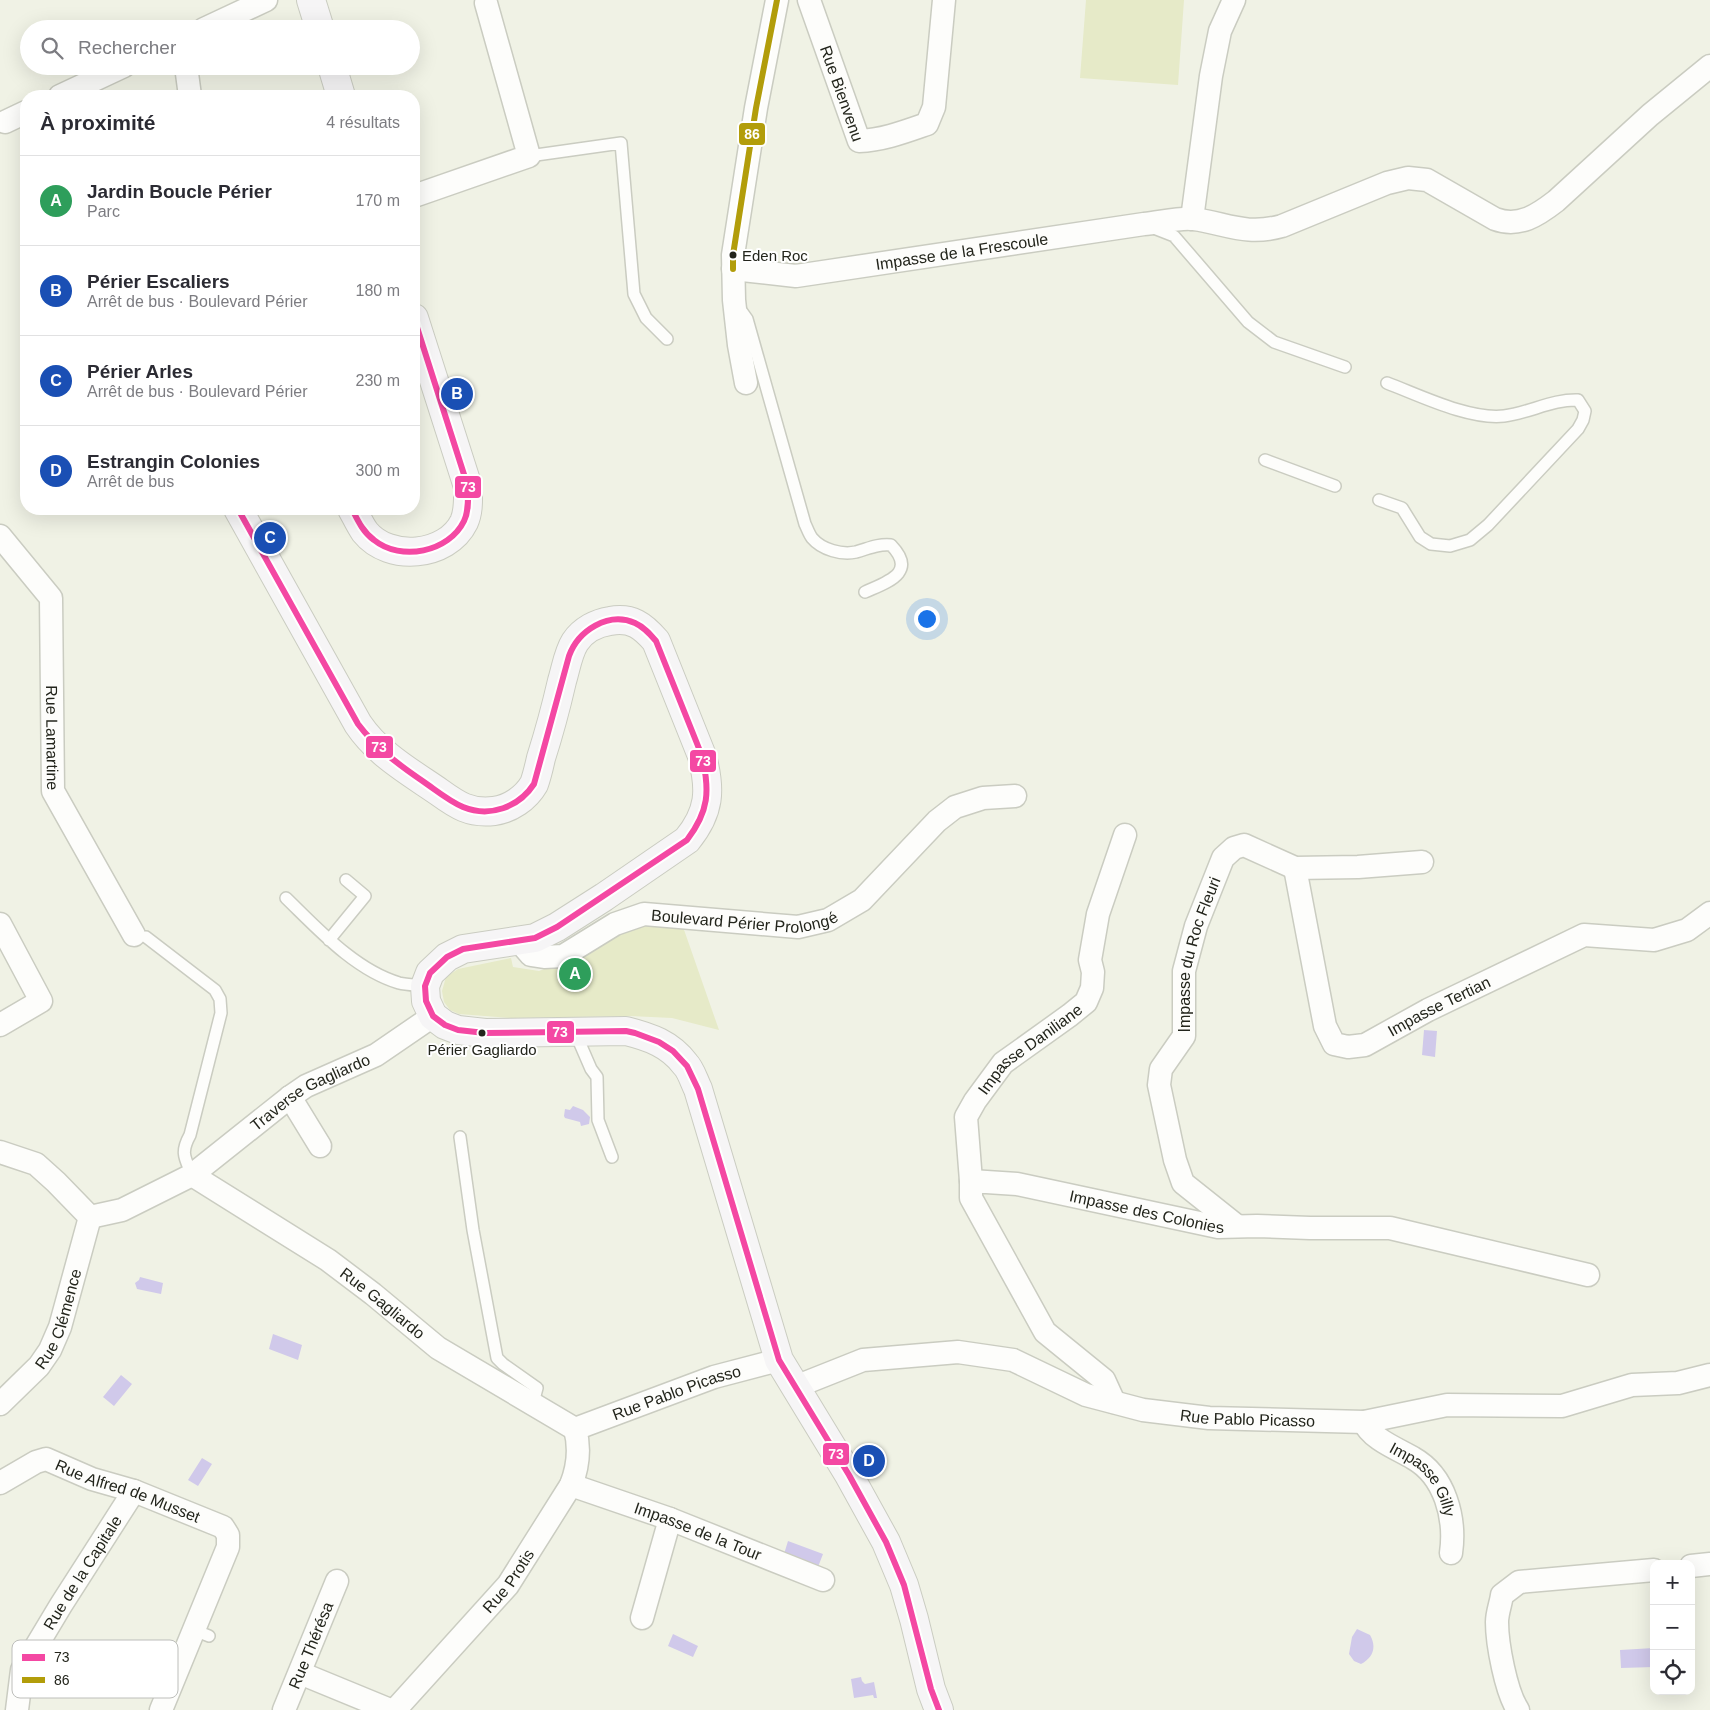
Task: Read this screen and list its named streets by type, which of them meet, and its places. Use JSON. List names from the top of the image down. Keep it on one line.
{"streets":{"street":["Rue Bienvenu","Impasse de la Frescoule","Rue Lamartine","Boulevard Périer Prolongé","Impasse du Roc Fleuri","Impasse Tertian","Impasse Daniliane","Traverse Gagliardo","Impasse des Colonies","Rue Gagliardo","Rue Clémence","Rue Pablo Picasso","Impasse Gilly","Rue Alfred de Musset","Impasse de la Tour","Rue de la Capitale","Rue Protis","Rue Thérésa"]},"crossings":[["Impasse du Roc Fleuri","Impasse Tertian"],["Impasse du Roc Fleuri","Impasse des Colonies"],["Impasse Daniliane","Impasse des Colonies"],["Traverse Gagliardo","Rue Gagliardo"],["Traverse Gagliardo","Rue Clémence"],["Rue Gagliardo","Rue Pablo Picasso"],["Rue Gagliardo","Rue Protis"],["Rue Pablo Picasso","Impasse Gilly"],["Rue Pablo Picasso","Rue Protis"],["Rue Alfred de Musset","Rue de la Capitale"],["Impasse de la Tour","Rue Protis"]],"places":["Eden Roc","Périer Gagliardo"],"lines":["transit line 86","transit line 73"],"legend":["73","86"],"page":{"search":"Rechercher","heading":["À proximité","4 résultats"],"list":[{"mark":"A","name":"Jardin Boucle Périer","note":"Parc","value":"170 m"},{"mark":"B","name":"Périer Escaliers","note":"Arrêt de bus · Boulevard Périer","value":"180 m"},{"mark":"C","name":"Périer Arles","note":"Arrêt de bus · Boulevard Périer","value":"230 m"},{"mark":"D","name":"Estrangin Colonies","note":"Arrêt de bus","value":"300 m"}],"pins":["B","C","A","D"],"map_buttons":["+","−"]}}
